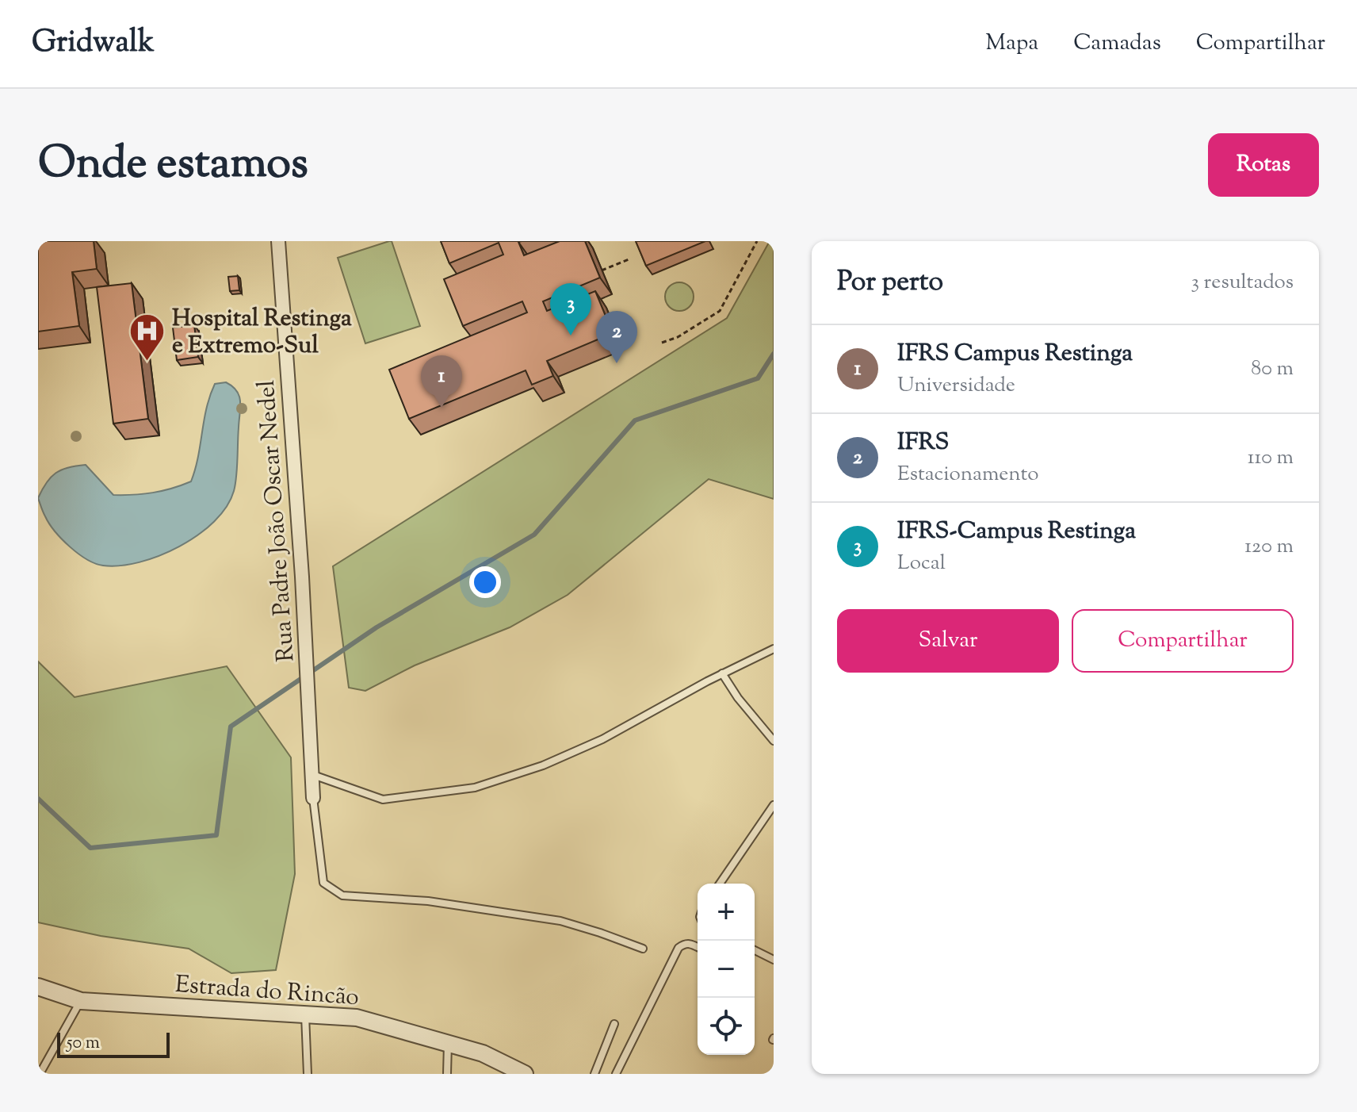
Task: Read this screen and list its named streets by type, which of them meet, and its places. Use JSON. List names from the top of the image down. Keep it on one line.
{"streets":{"street":["Rua Padre João Oscar Nedel","Estrada do Rincão"]},"places":{"hospital":["Hospital Restinga e Extremo-Sul"]},"scale_bar":"50 m","page":{"header":"Gridwalk","nav":["Mapa","Camadas","Compartilhar"],"title":"Onde estamos","buttons":["Rotas",["Salvar","Compartilhar"]],"heading":["Por perto","3 resultados"],"pins":["3","2","1"],"list":[{"mark":"1","name":"IFRS Campus Restinga","note":"Universidade","value":"80 m"},{"mark":"2","name":"IFRS","note":"Estacionamento","value":"110 m"},{"mark":"3","name":"IFRS-Campus Restinga","note":"Local","value":"120 m"}],"map_buttons":["+","−"],"scale":"50 m"}}
